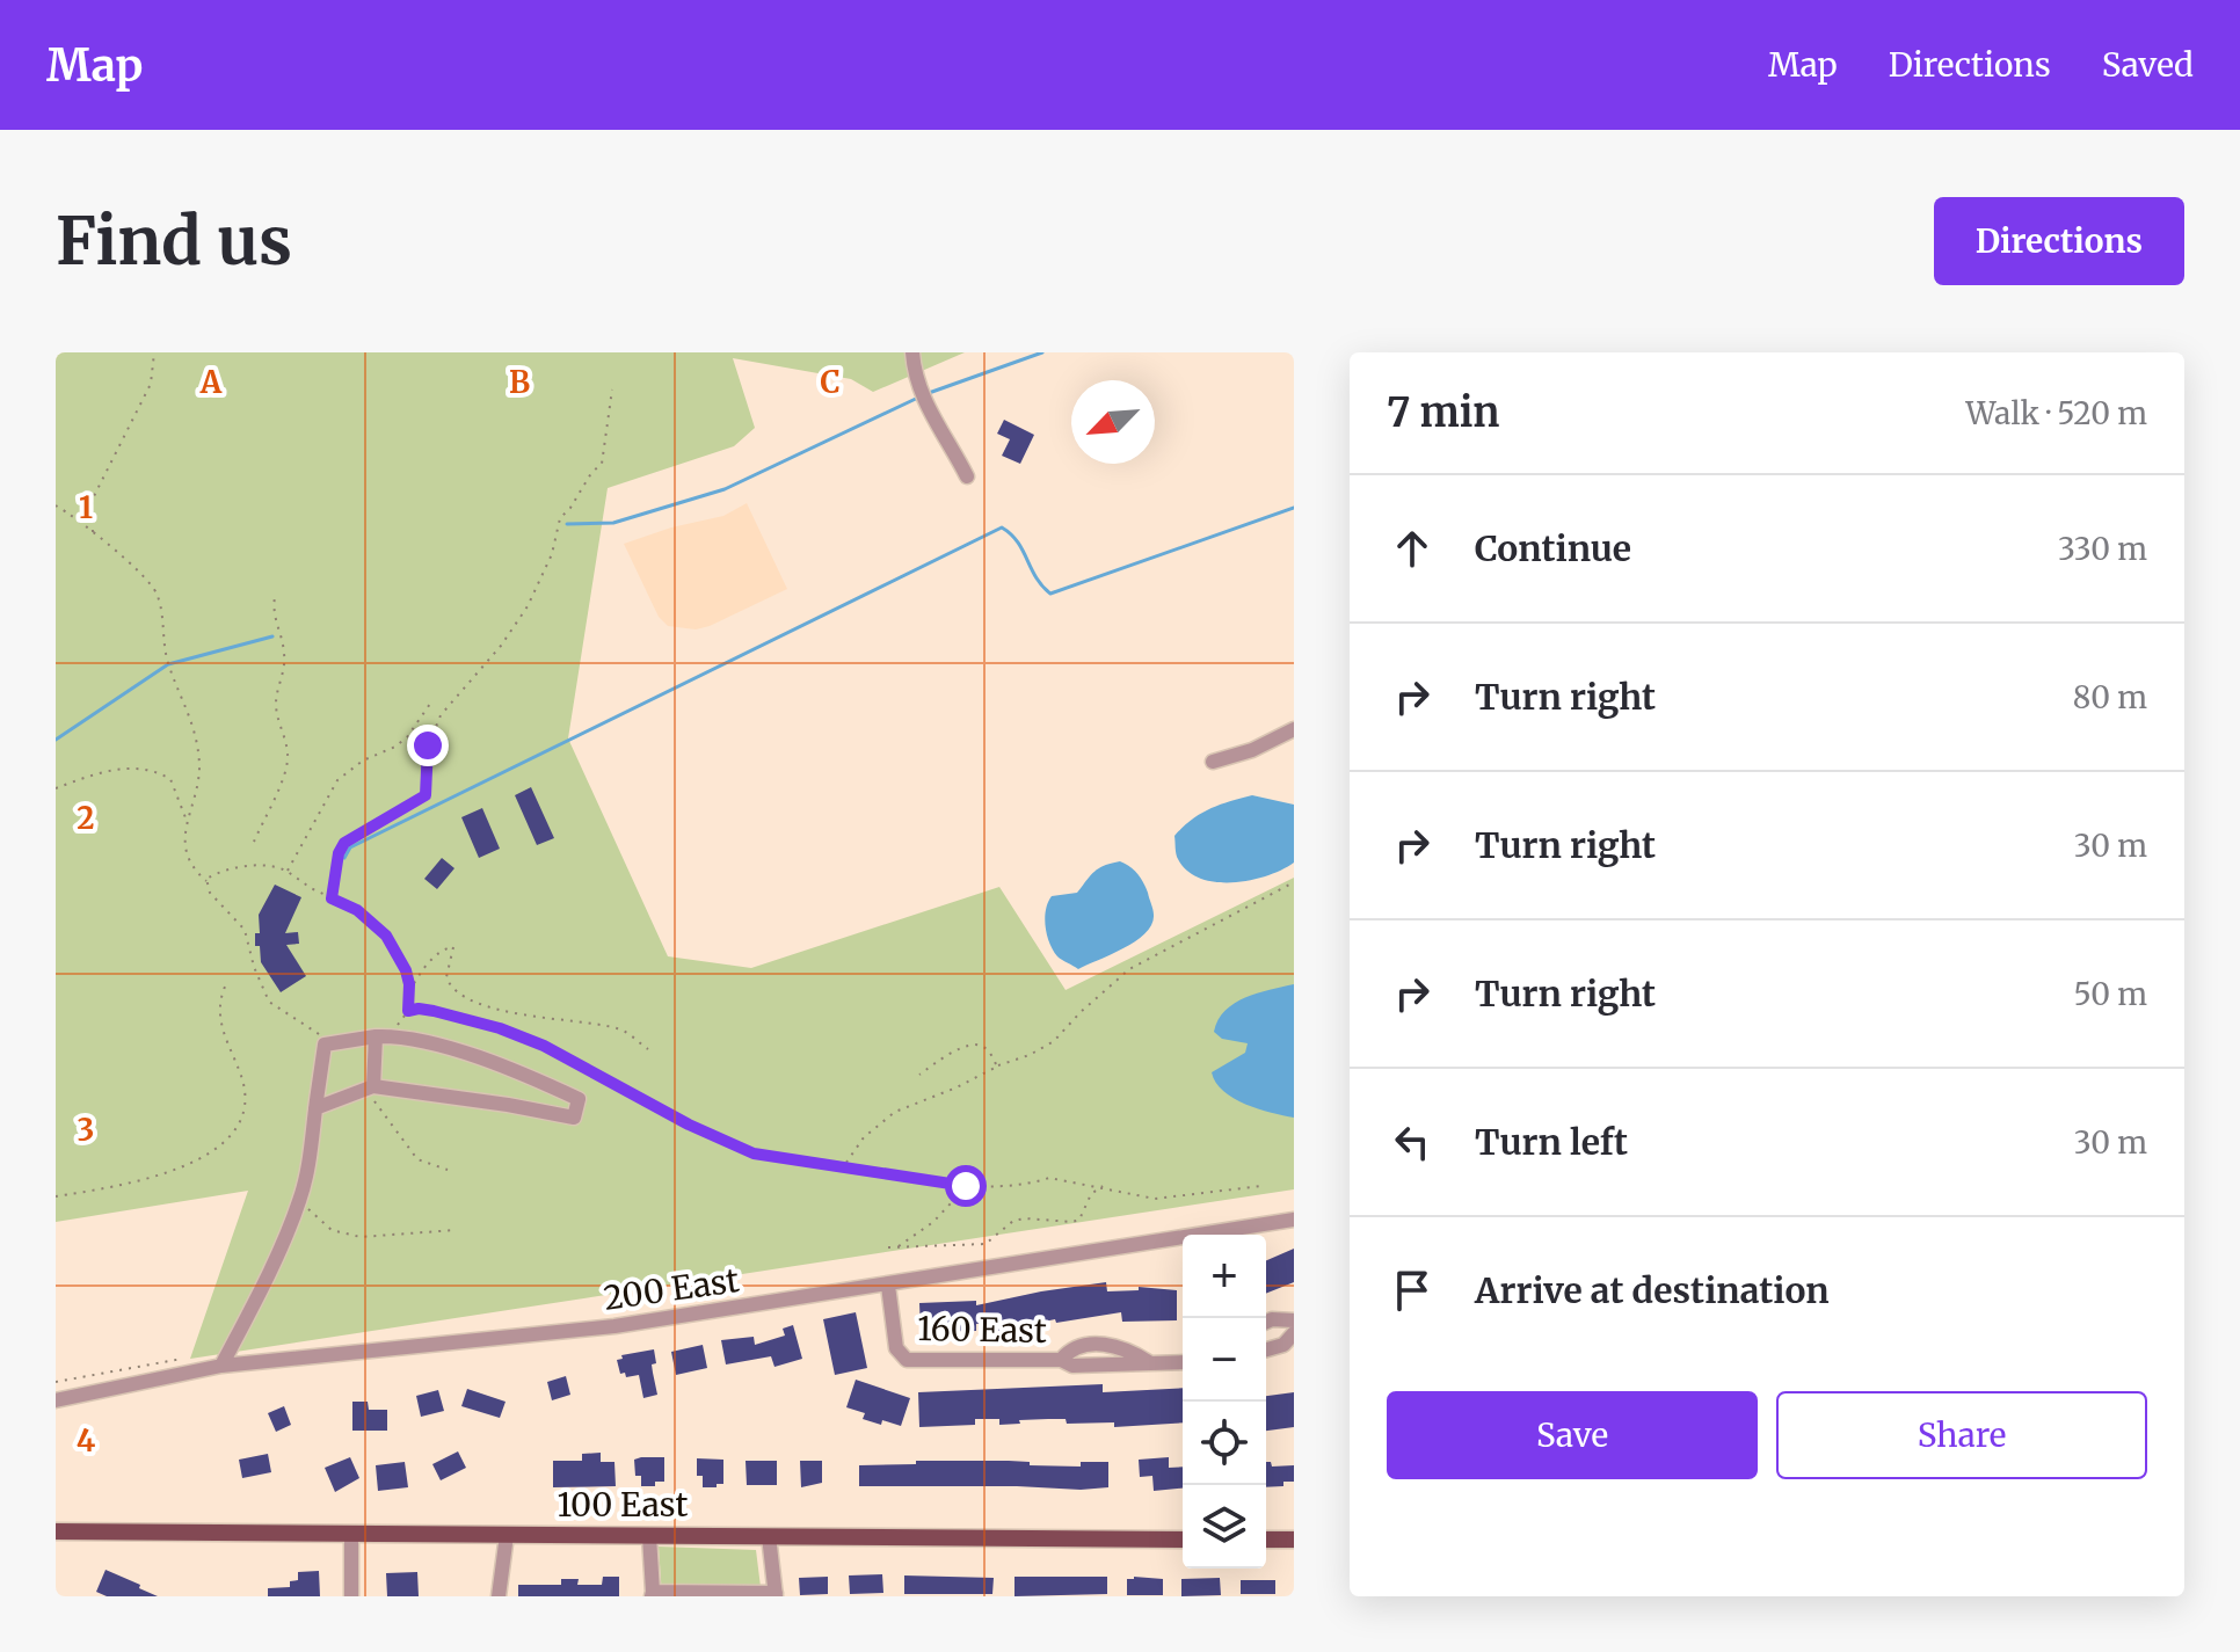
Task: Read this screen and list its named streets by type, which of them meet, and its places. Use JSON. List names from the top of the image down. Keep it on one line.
{"streets":{"main road":["100 East"],"street":["200 East","160 East"]},"crossings":[["200 East","160 East"]],"north":"bottom left","page":{"header":"Map","nav":["Map","Directions","Saved"],"buttons":["Directions",["Save","Share"]],"title":"Find us","heading":["7 min","Walk · 520 m"],"list":[["Continue","330 m"],["Turn right","80 m"],["Turn right","30 m"],["Turn right","50 m"],["Turn left","30 m"],"Arrive at destination"],"map_buttons":["+","−"]},"grid":{"columns":["A","B","C"],"rows":["1","2","3","4"]}}
